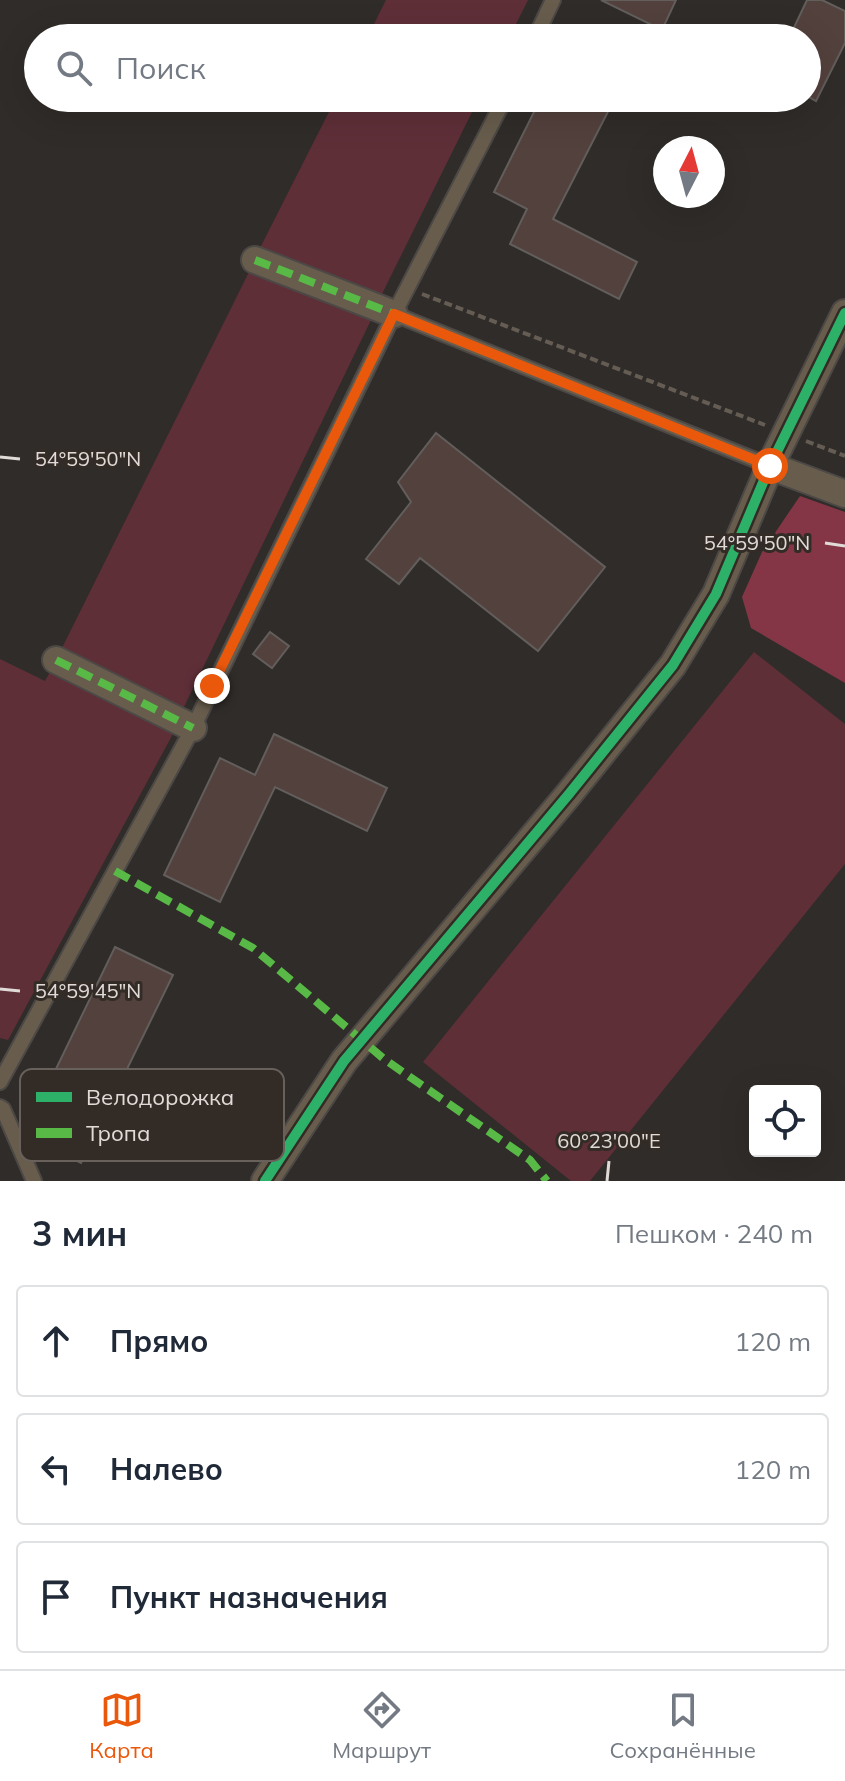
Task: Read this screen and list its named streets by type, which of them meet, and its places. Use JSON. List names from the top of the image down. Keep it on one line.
{"legend":["Велодорожка","Тропа"],"north":"top","page":{"search":"Поиск","heading":["3 мин","Пешком · 240 m"],"list":[["Прямо","120 m"],["Налево","120 m"],"Пункт назначения"],"nav":["Карта","Маршрут","Сохранённые"]},"coordinates":["54°59'50\"N","54°59'45\"N","60°23'00\"E"]}
